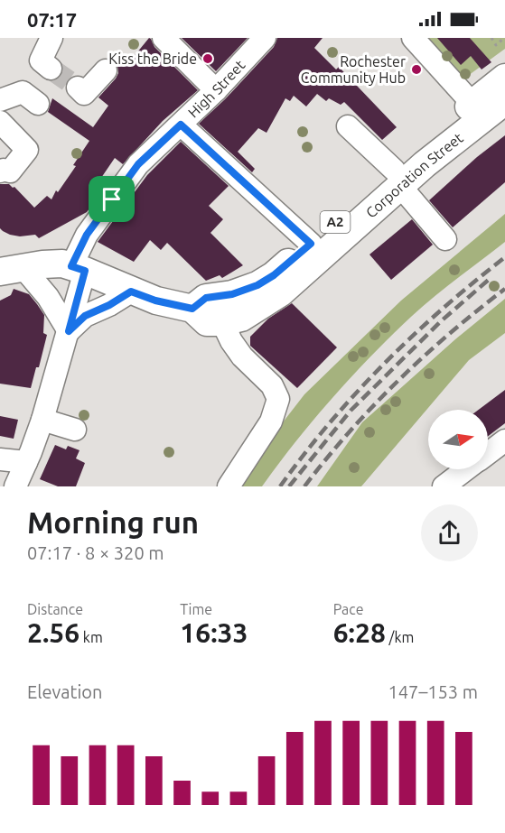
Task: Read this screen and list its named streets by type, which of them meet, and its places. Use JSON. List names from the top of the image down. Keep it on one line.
{"streets":{"main road":["Corporation Street","A2"],"street":["High Street"]},"places":["Kiss the Bride","Rochester Community Hub"],"north":"right","page":{"status":"07:17","heading":["Morning run","07:17 · 8 × 320 m"],"stats":[["Distance","2.56 km"],["Time","16:33"],["Pace","6:28 /km"]],"chart":["Elevation","147–153 m"]}}
